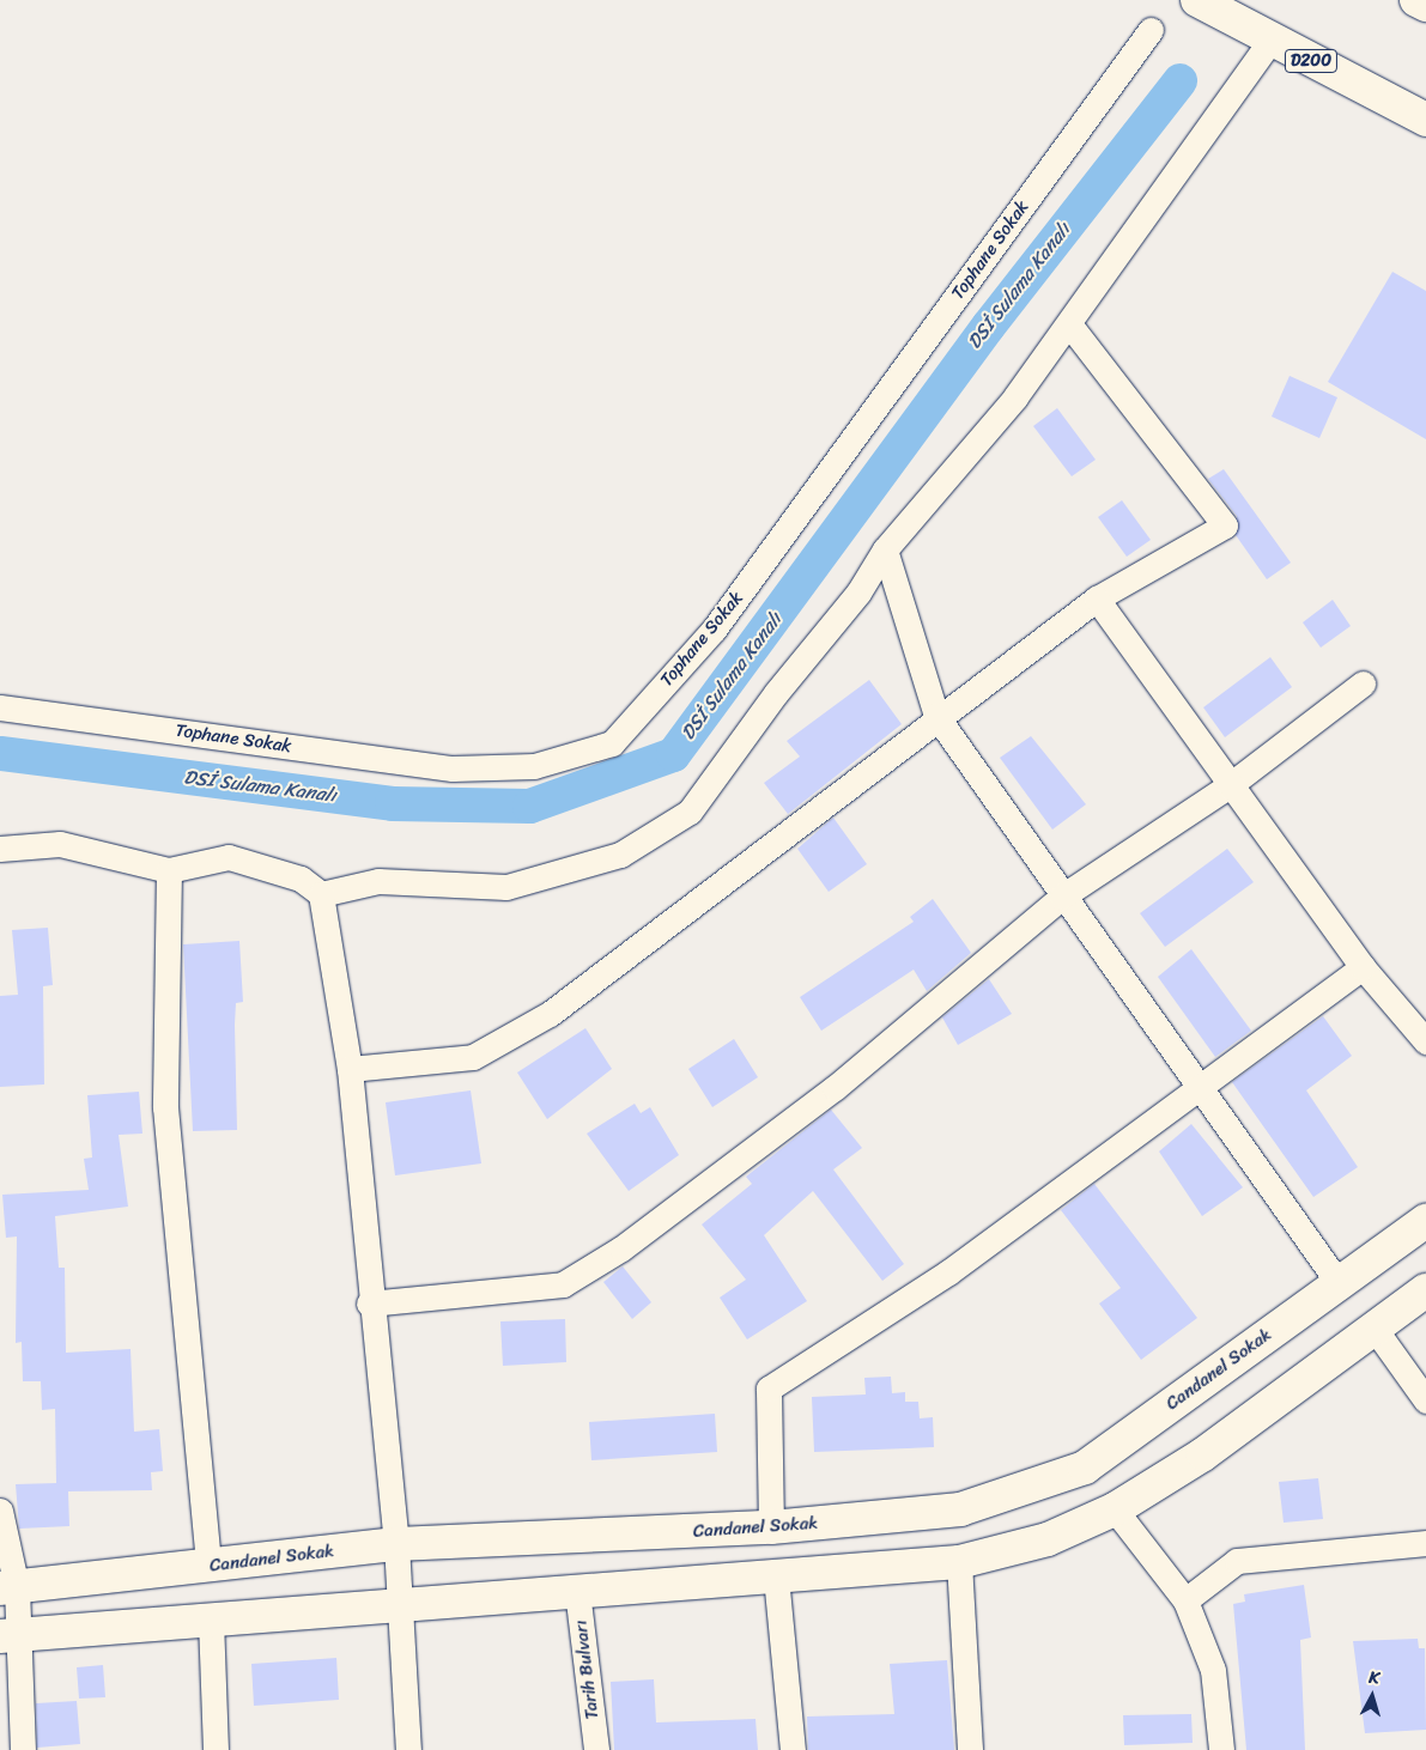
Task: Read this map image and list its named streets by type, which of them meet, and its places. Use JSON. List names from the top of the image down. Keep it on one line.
{"streets":{"main road":["D200","Candanel Sokak"],"street":["Tophane Sokak","Tarih Bulvarı"]},"water":["DSİ Sulama Kanalı"],"north":"top"}
